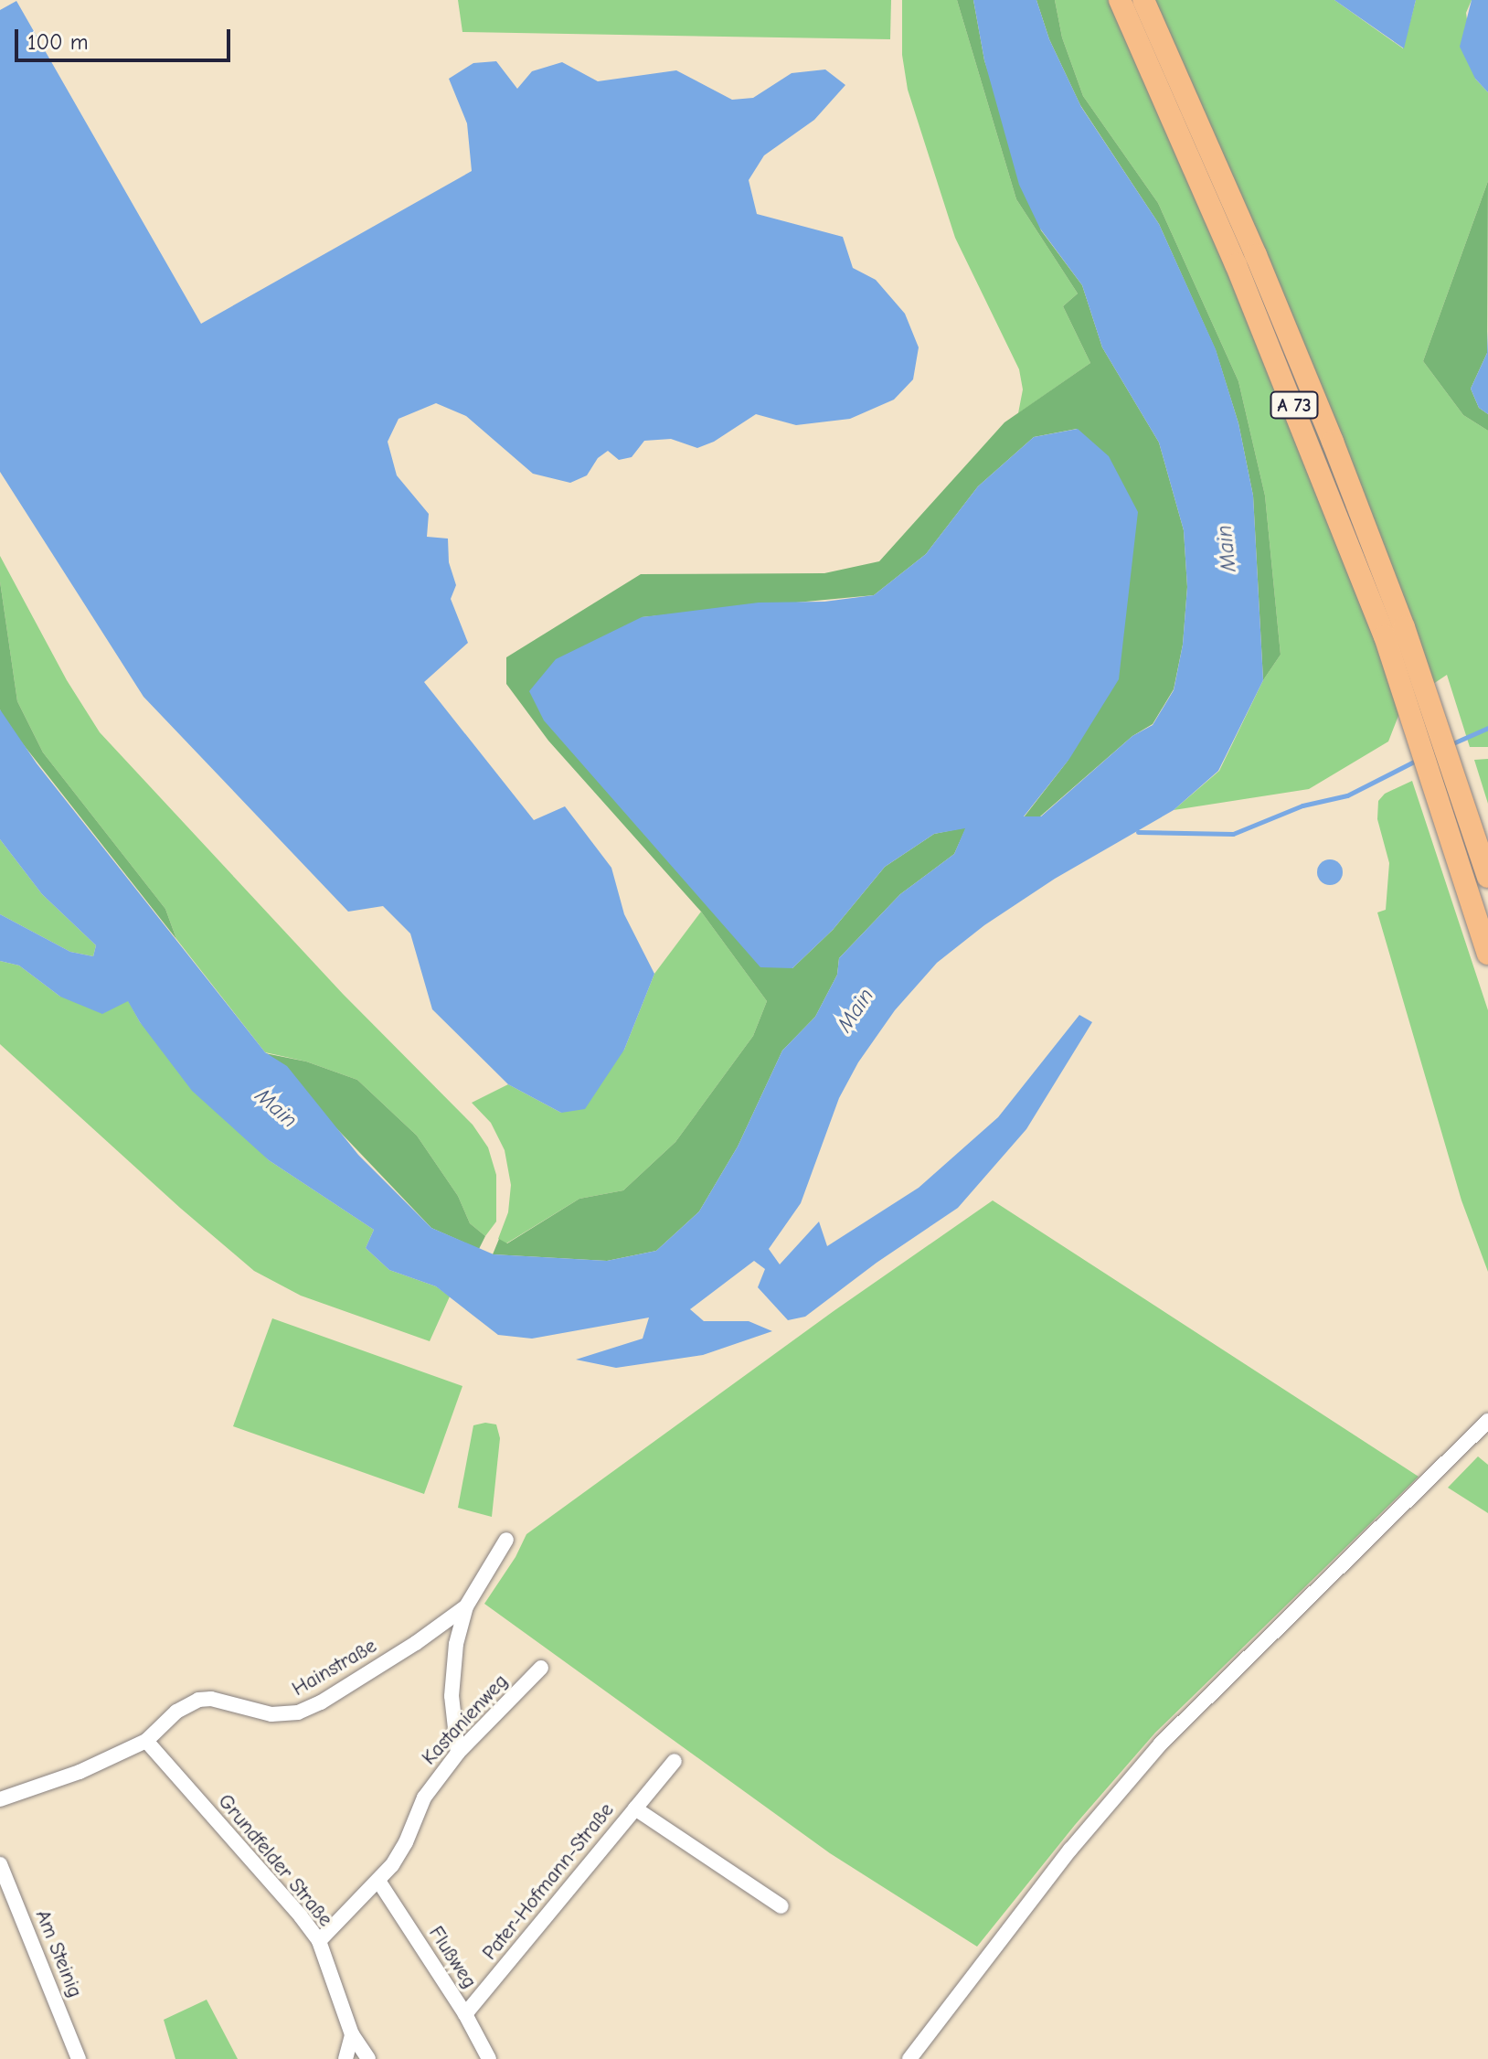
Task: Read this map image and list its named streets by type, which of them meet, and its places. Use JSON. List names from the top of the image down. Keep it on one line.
{"streets":{"highway":["A 73"],"street":["Hainstraße","Kastanienweg","Grundfelder Straße","Pater-Hofmann-Straße","Am Steinig","Flußweg"]},"crossings":[["Hainstraße","Grundfelder Straße"],["Kastanienweg","Grundfelder Straße"],["Kastanienweg","Flußweg"],["Pater-Hofmann-Straße","Flußweg"]],"water":["Main"],"scale_bar":"100 m"}
